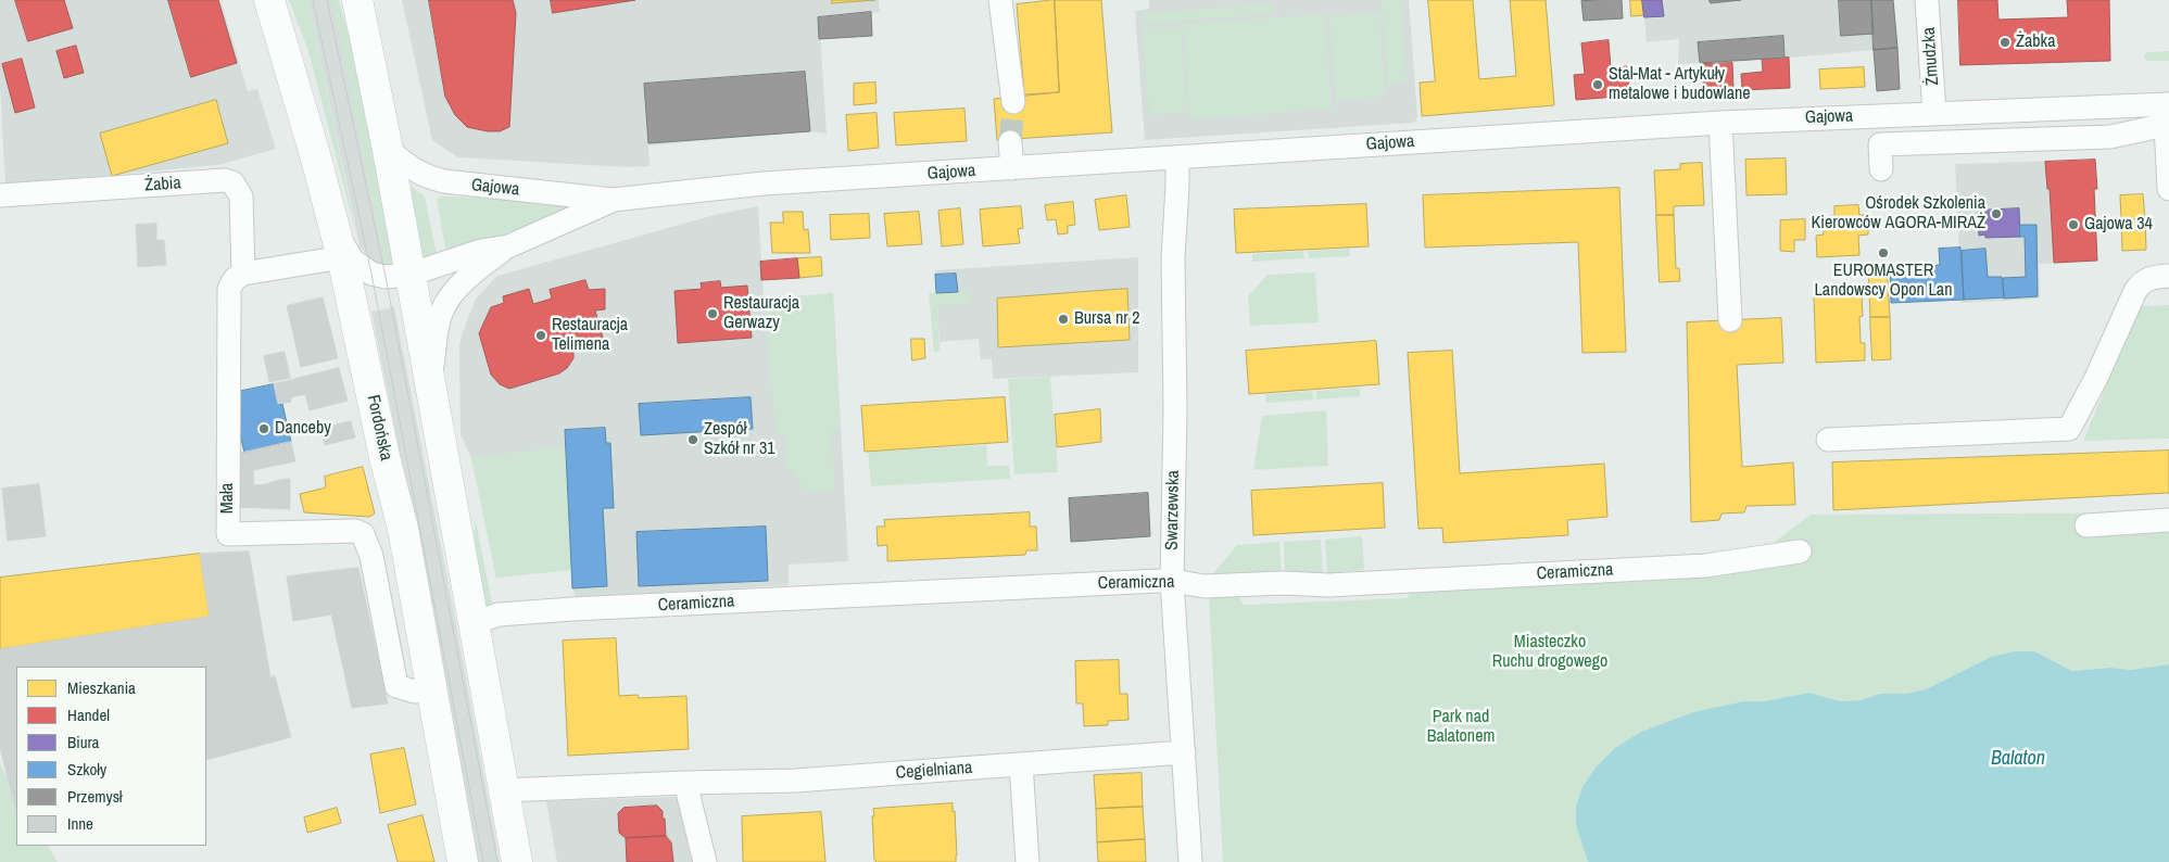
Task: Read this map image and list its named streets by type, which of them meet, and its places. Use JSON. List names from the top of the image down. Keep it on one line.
{"streets":{"main road":["Fordońska"],"street":["Żmudzka","Gajowa","Żabia","Mała","Swarzewska","Ceramiczna","Cegielniana"]},"crossings":[["Żmudzka","Gajowa"],["Gajowa","Fordońska"],["Gajowa","Swarzewska"],["Żabia","Mała"],["Fordońska","Mała"],["Swarzewska","Ceramiczna"],["Swarzewska","Cegielniana"]],"water":["Balaton"],"parks":["Miasteczko Ruchu drogowego","Park nad Balatonem"],"places":["Żabka","Stal-Mat - Artykuły metalowe i budowlane","Ośrodek Szkolenia Kierowców AGORA-MIRAŻ","Gajowa 34","EUROMASTER Landowscy Opon Lan","Restauracja Gerwazy","Bursa nr 2","Restauracja Telimena","Danceby","Zespół Szkół nr 31"],"legend":["Mieszkania","Handel","Biura","Szkoły","Przemysł","Inne"]}
